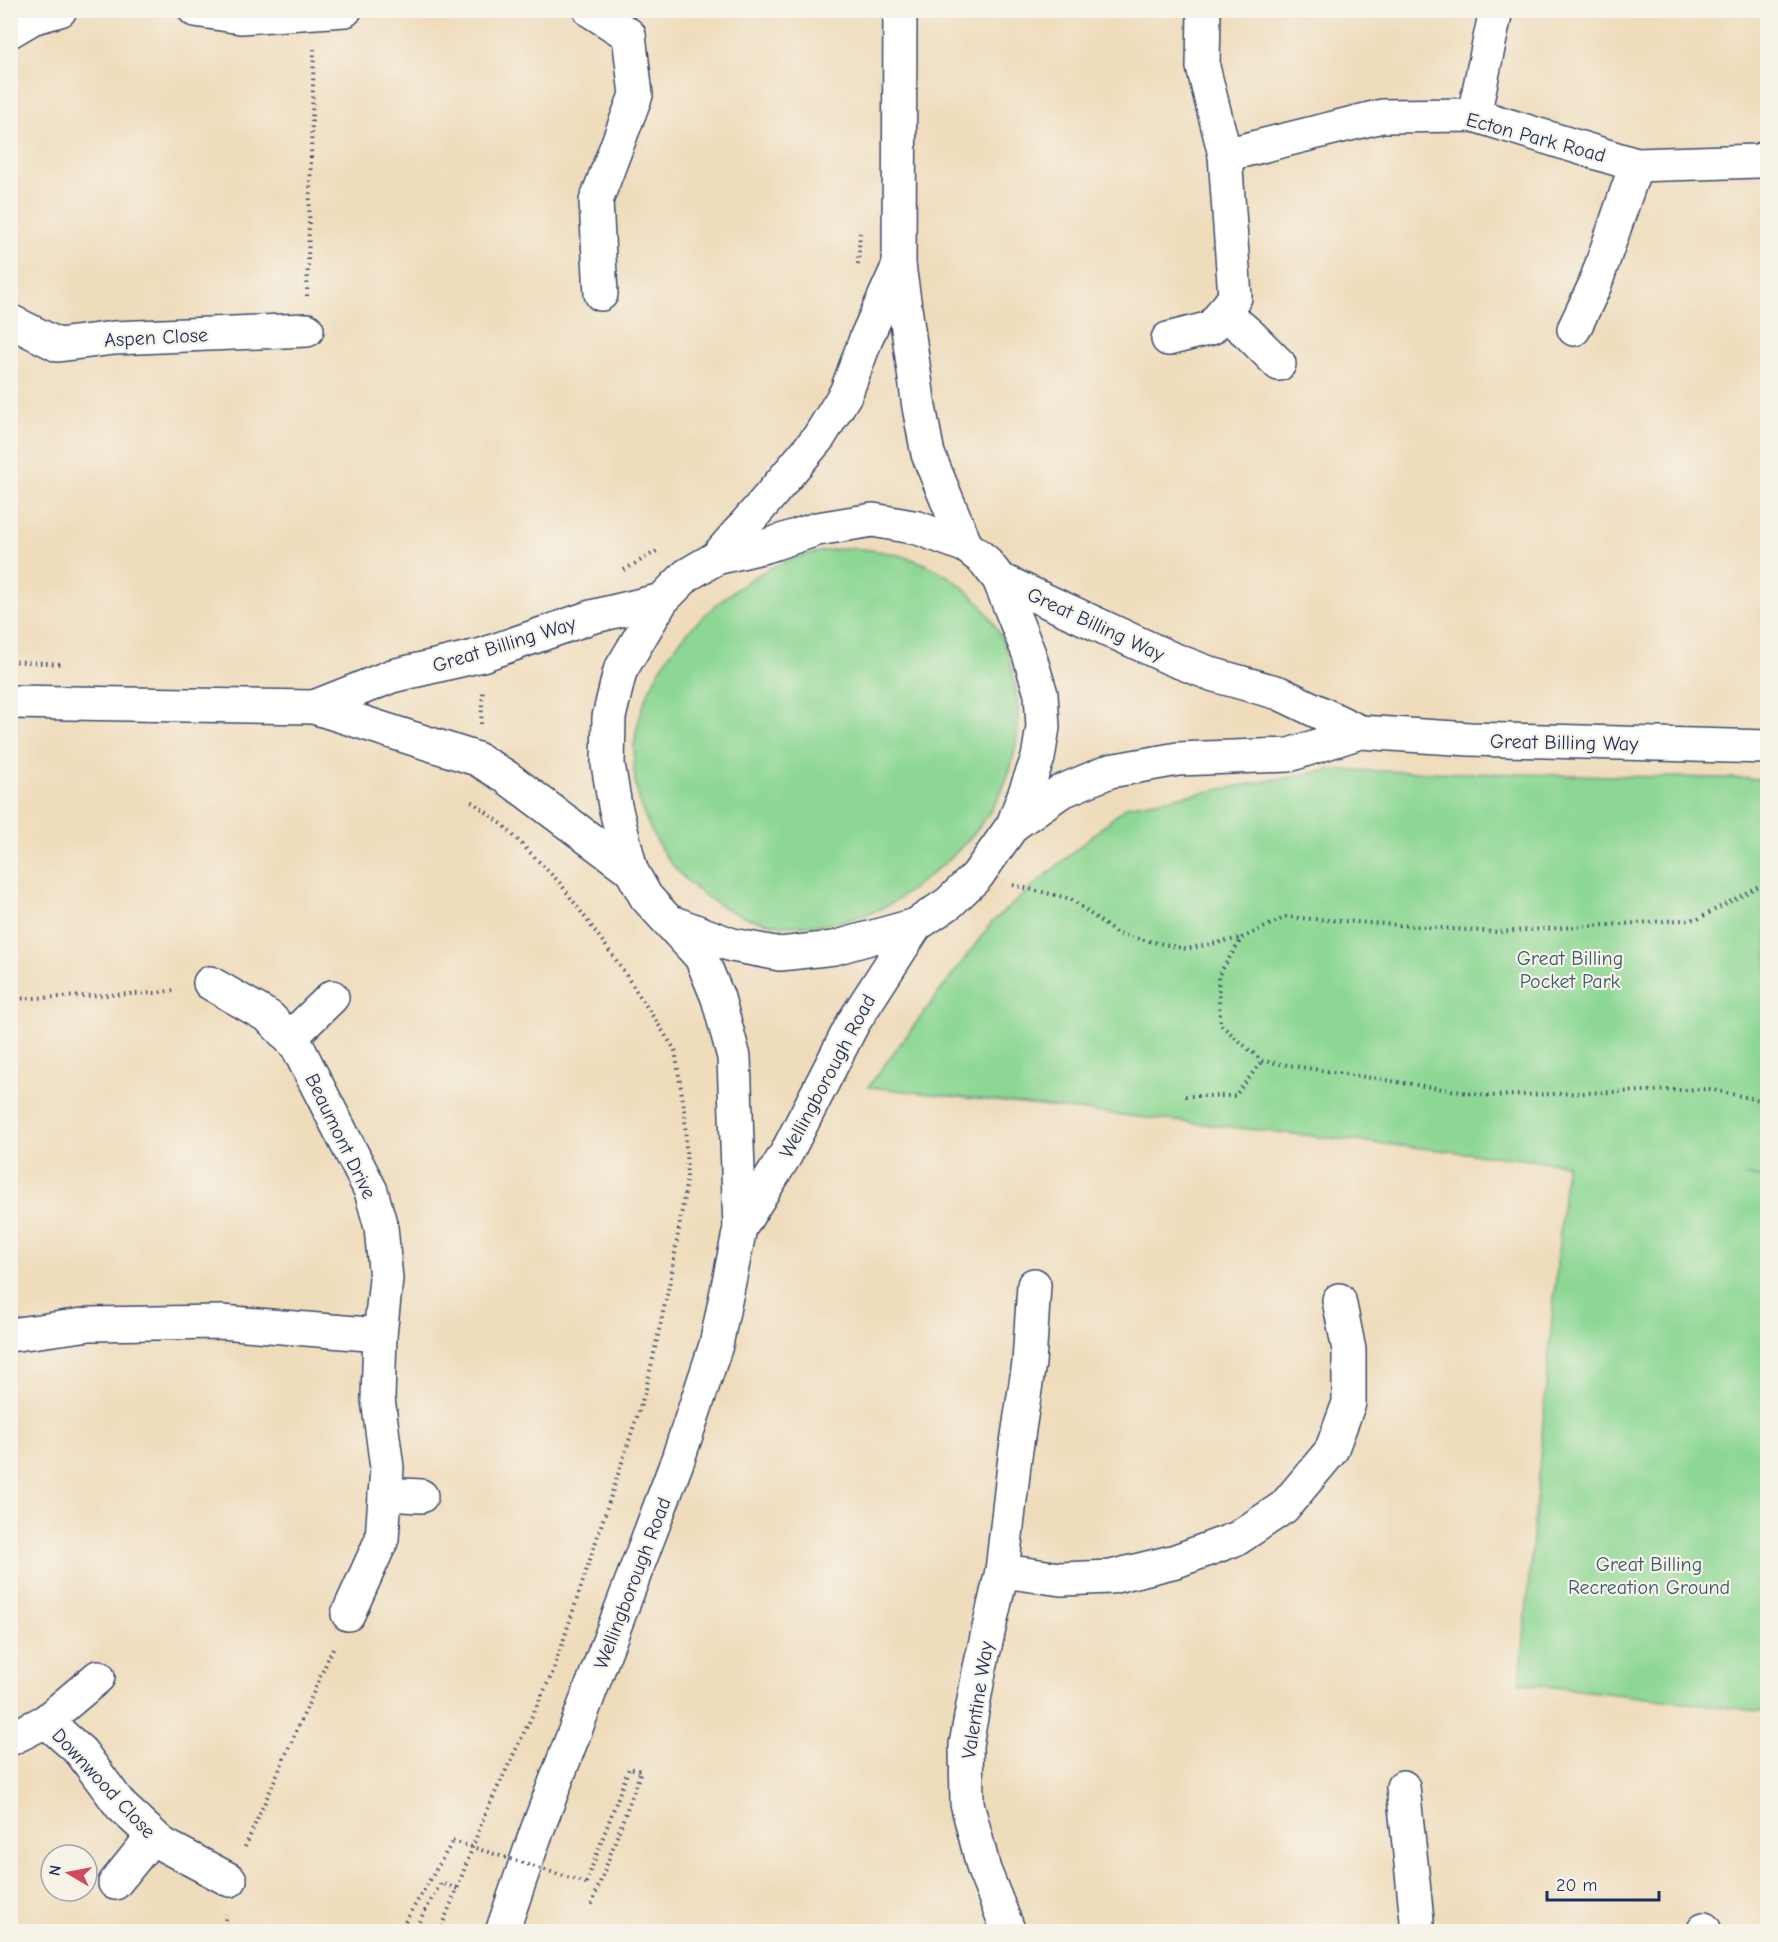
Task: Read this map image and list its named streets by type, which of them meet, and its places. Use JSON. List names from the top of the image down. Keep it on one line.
{"streets":{"main road":["Ecton Park Road","Aspen Close","Great Billing Way","Wellingborough Road","Beaumont Drive","Valentine Way","Downwood Close"]},"crossings":[["Great Billing Way","Wellingborough Road"]],"parks":["Great Billing Pocket Park","Great Billing Recreation Ground"],"scale_bar":"20 m","north":"left"}
